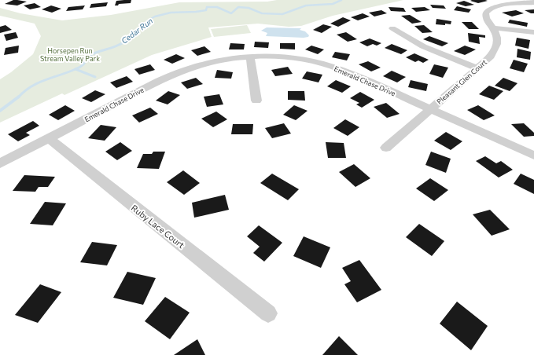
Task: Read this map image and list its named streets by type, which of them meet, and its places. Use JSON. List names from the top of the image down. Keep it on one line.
{"streets":{"street":["Emerald Chase Drive","Pleasant Glen Court","Ruby Lace Court"]},"crossings":[["Emerald Chase Drive","Pleasant Glen Court"],["Emerald Chase Drive","Ruby Lace Court"]],"water":["Cedar Run"],"parks":["Horsepen Run Stream Valley Park"]}
